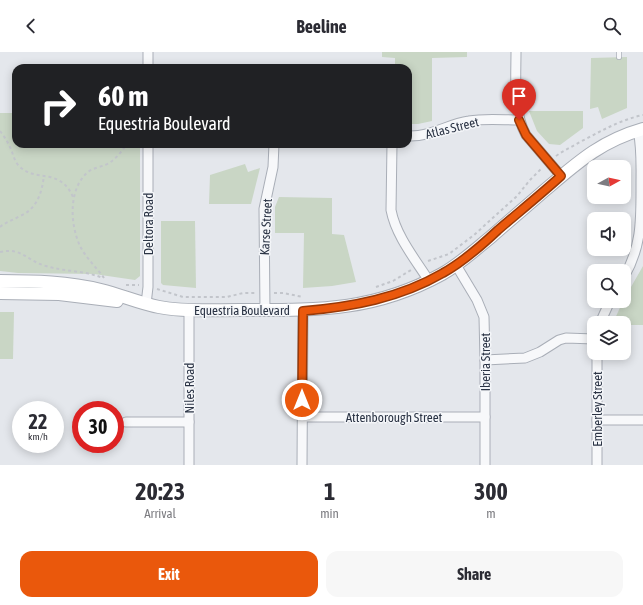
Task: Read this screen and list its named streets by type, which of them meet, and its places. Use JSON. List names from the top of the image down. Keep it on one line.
{"streets":{"street":["Atlas Street","Deltora Road","Karse Street","Equestria Boulevard","Iberia Street","Niles Road","Emberley Street","Attenborough Street"]},"crossings":[["Deltora Road","Equestria Boulevard"],["Karse Street","Equestria Boulevard"],["Equestria Boulevard","Iberia Street"],["Equestria Boulevard","Niles Road"],["Iberia Street","Attenborough Street"]],"north":"right","page":{"header":"Beeline","turn":["60 m","Equestria Boulevard"],"speed":"22 km/h","limit":"30","eta":["20:23","Arrival","1","min","300","m"],"buttons":["Exit","Share"]}}
